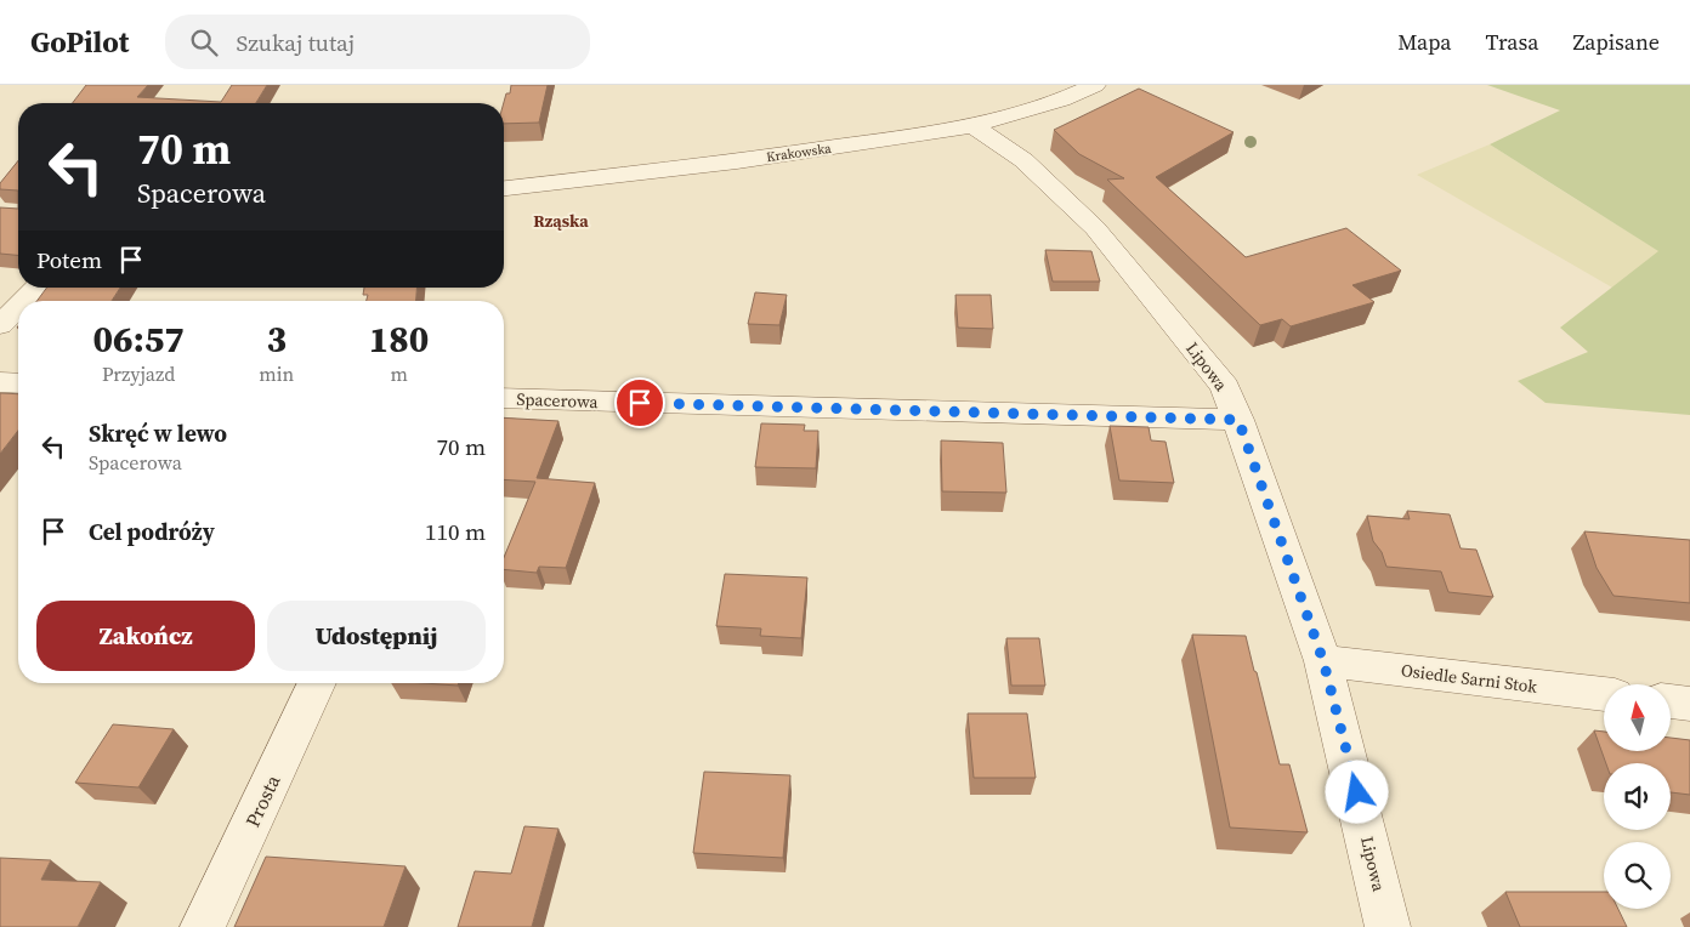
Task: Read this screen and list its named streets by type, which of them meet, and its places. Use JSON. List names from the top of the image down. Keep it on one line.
{"streets":{"street":["Krakowska","Lipowa","Spacerowa","Osiedle Sarni Stok","Prosta"]},"crossings":[["Krakowska","Lipowa"],["Lipowa","Spacerowa"],["Lipowa","Osiedle Sarni Stok"]],"districts":["Rząska"],"north":"top","page":{"header":"GoPilot","search":"Szukaj tutaj","nav":["Mapa","Trasa","Zapisane"],"turn":["70 m","Spacerowa"],"then":"Potem","eta":["06:57","Przyjazd","3","min","180","m"],"list":[{"name":"Skręć w lewo","note":"Spacerowa","value":"70 m"},{"name":"Cel podróży","value":"110 m"}],"buttons":["Zakończ","Udostępnij"]}}
